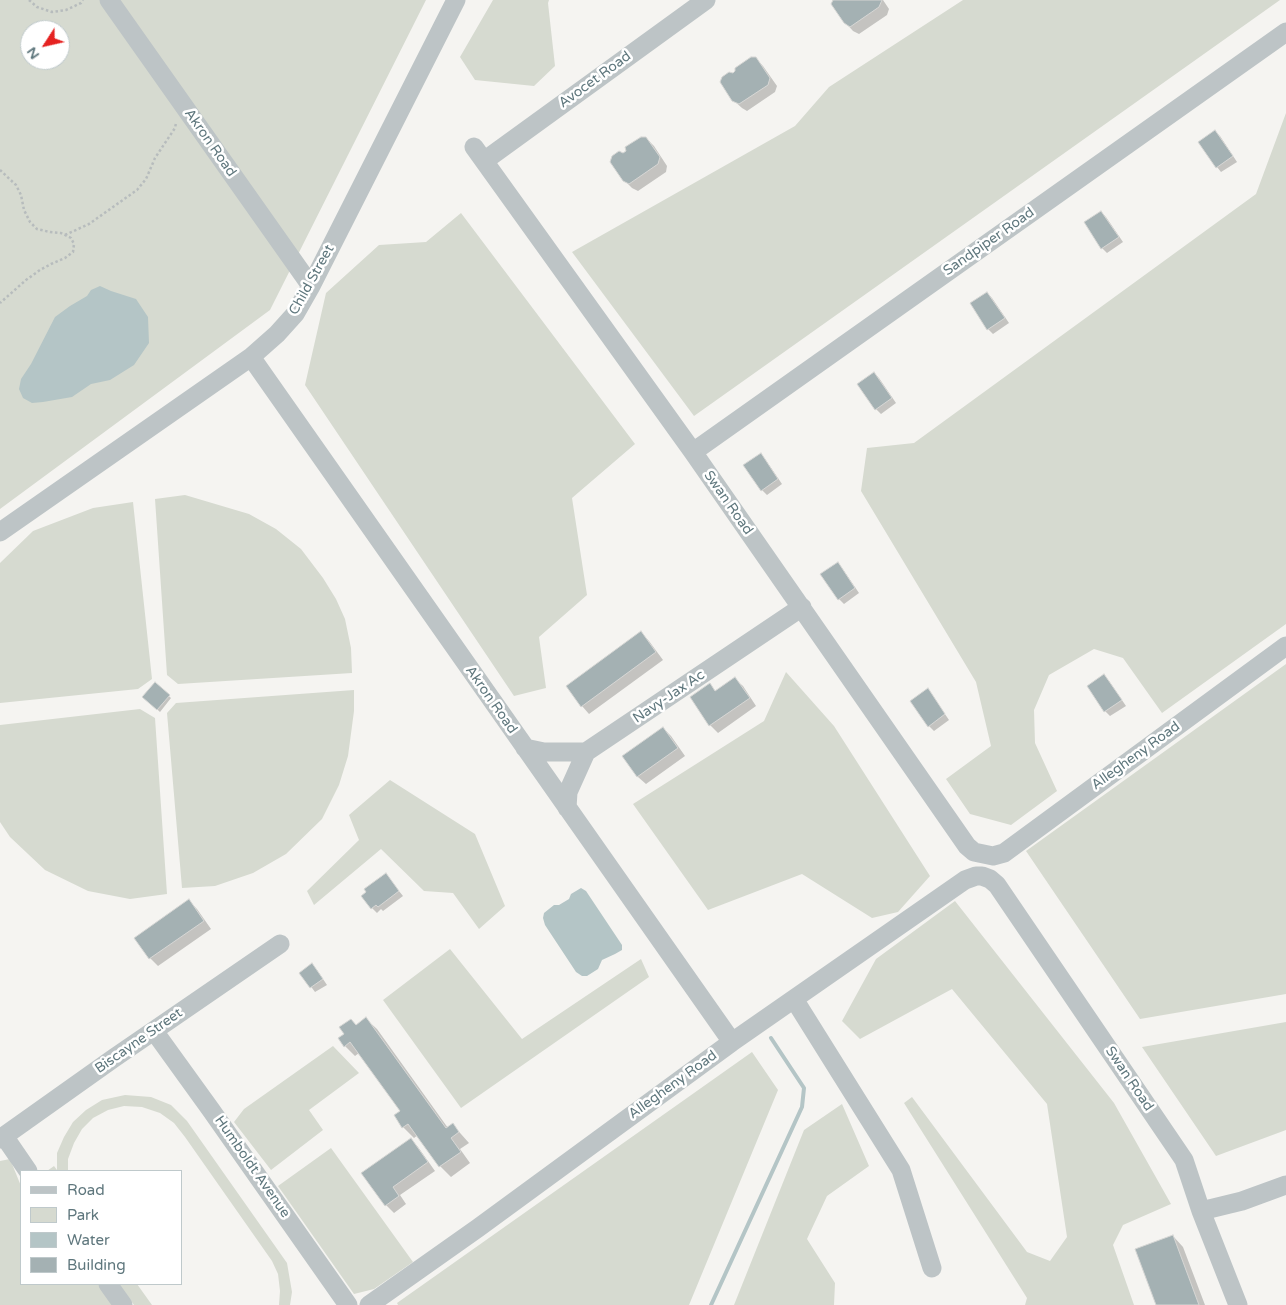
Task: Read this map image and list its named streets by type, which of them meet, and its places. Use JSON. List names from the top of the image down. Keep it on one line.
{"streets":{"street":["Avocet Road","Akron Road","Sandpiper Road","Child Street","Swan Road","Navy-Jax Ac","Allegheny Road","Biscayne Street","Humboldt Avenue"]},"crossings":[["Avocet Road","Swan Road"],["Akron Road","Child Street"],["Akron Road","Allegheny Road"],["Sandpiper Road","Swan Road"],["Swan Road","Navy-Jax Ac"],["Swan Road","Allegheny Road"],["Biscayne Street","Humboldt Avenue"]],"legend":["Road","Park","Water","Building"],"north":"bottom left"}
